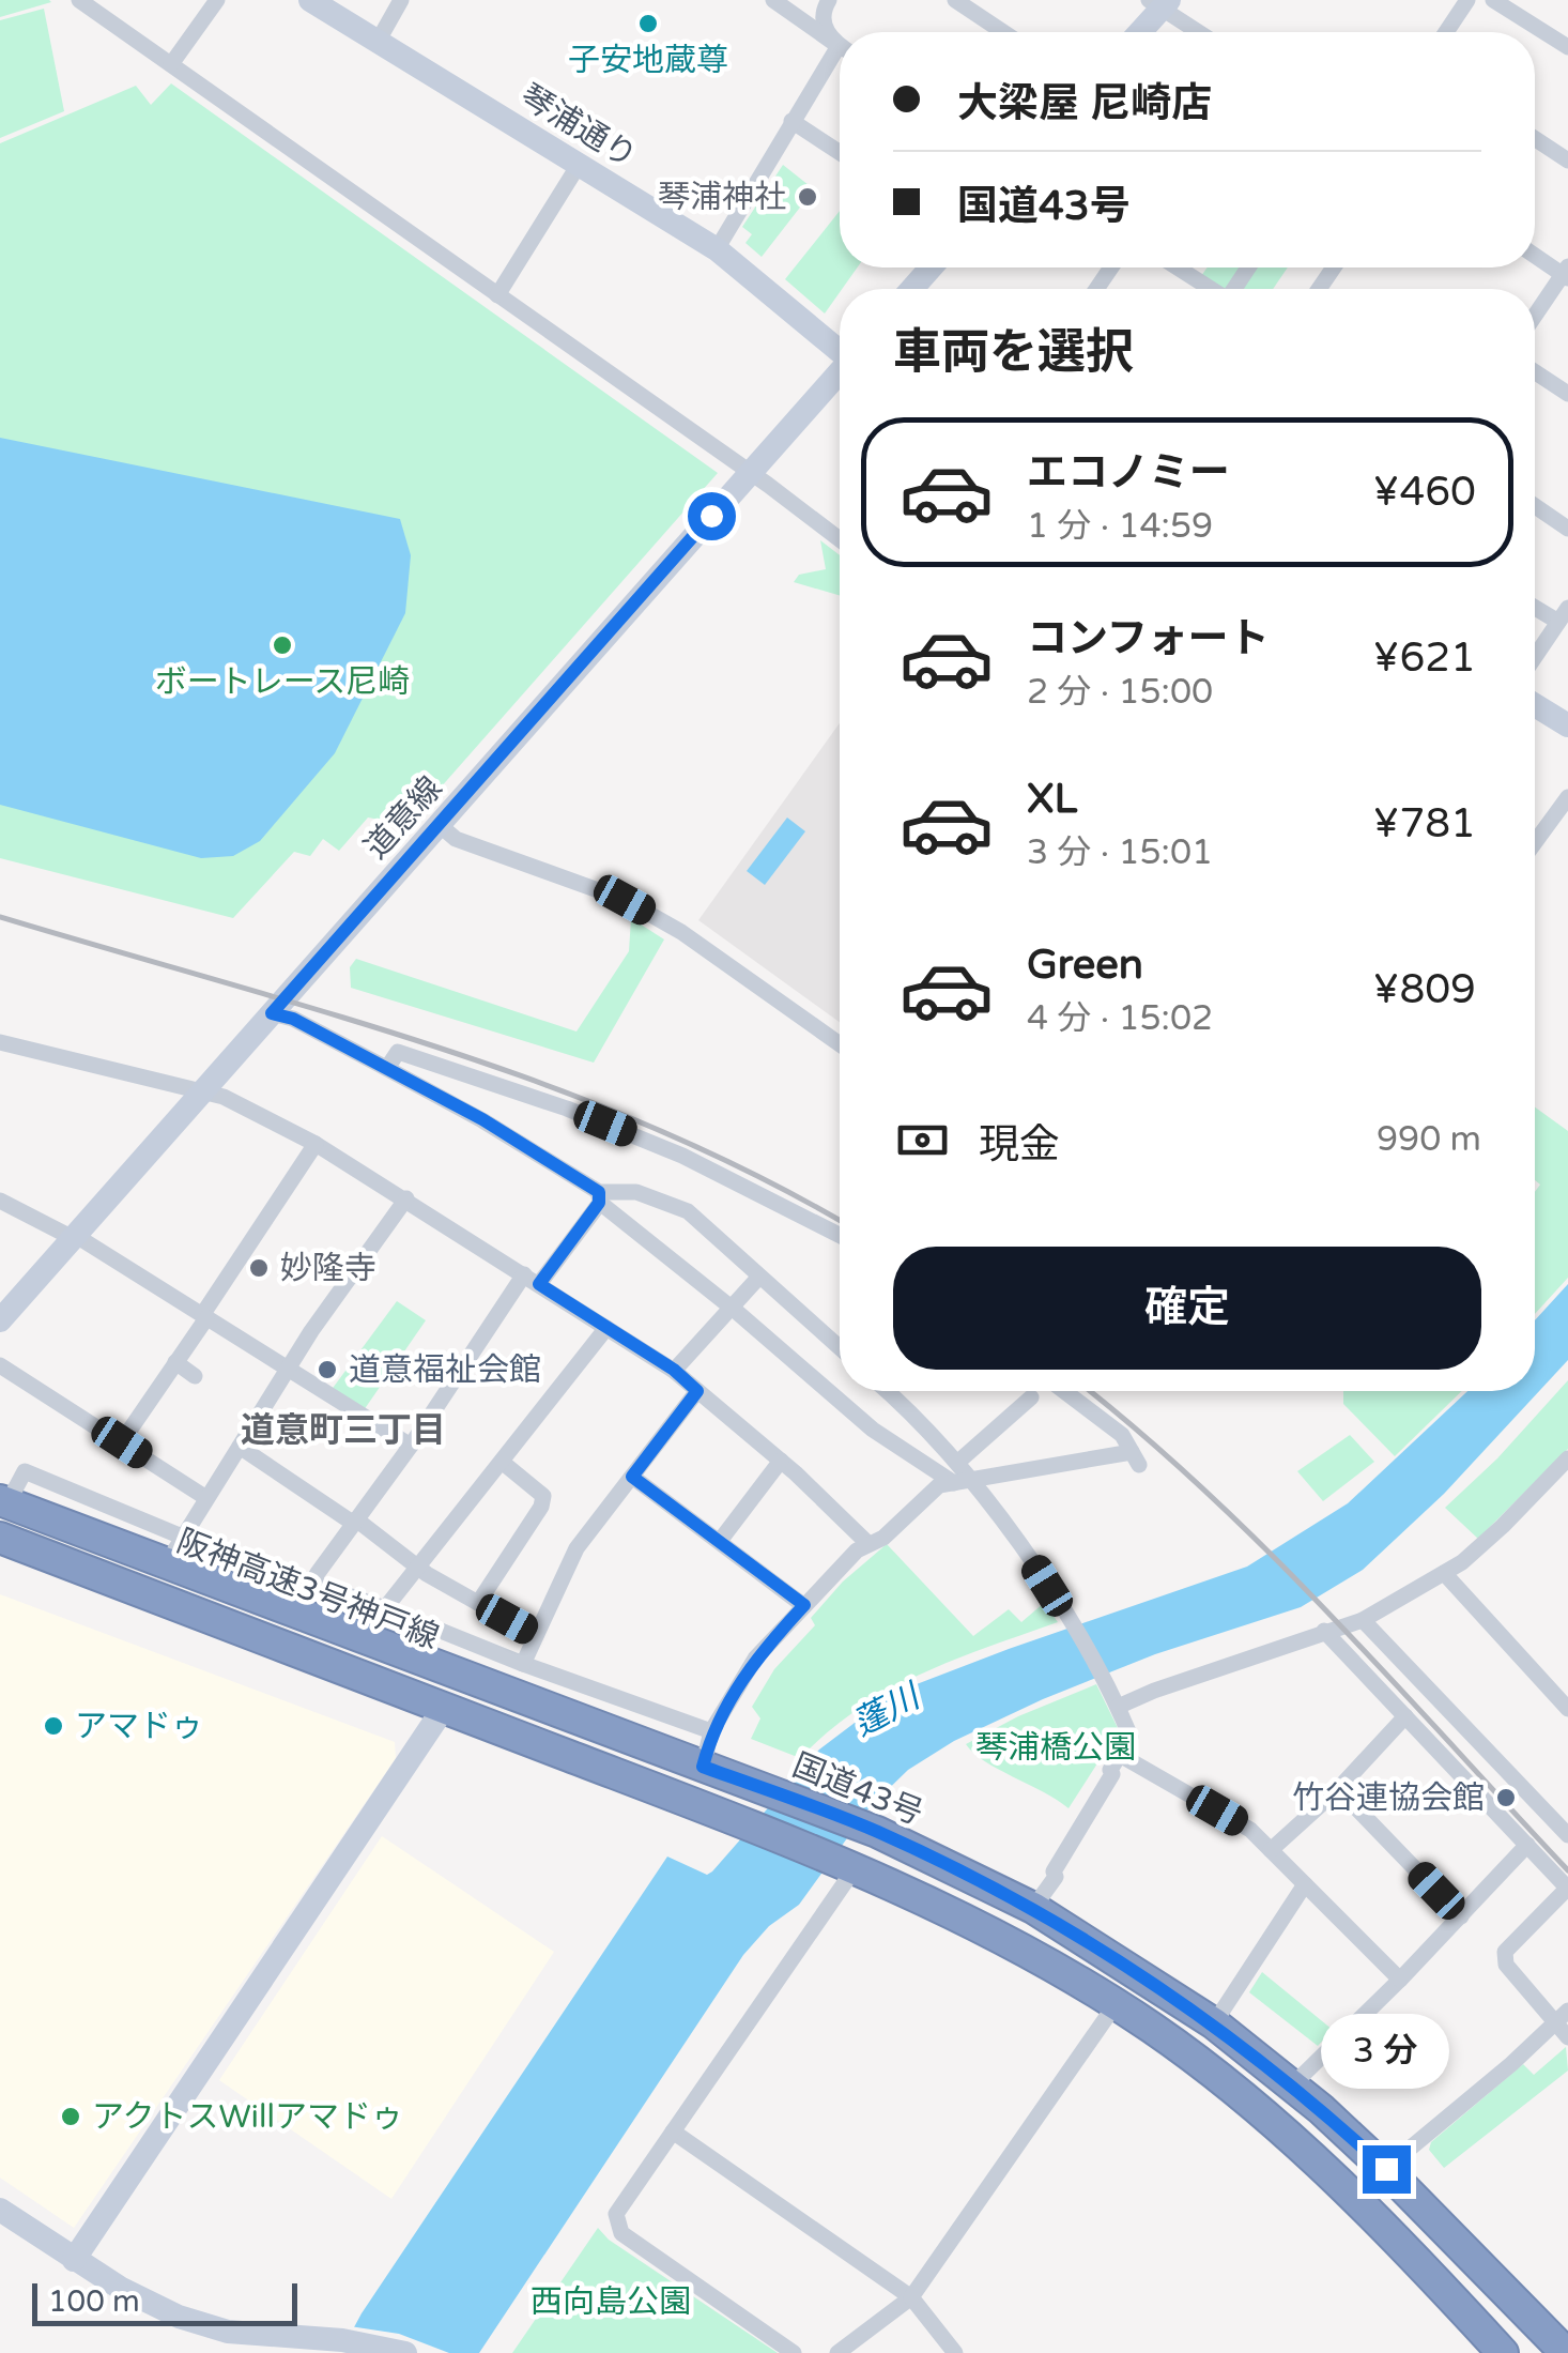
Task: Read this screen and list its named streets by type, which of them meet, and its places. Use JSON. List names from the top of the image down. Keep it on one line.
{"streets":{"highway":["阪神高速3号神戸線","国道43号"],"street":["琴浦通り","道意線"]},"crossings":[["阪神高速3号神戸線","国道43号"]],"districts":["道意町三丁目"],"water":["蓬川"],"parks":["琴浦橋公園","西向島公園"],"places":["子安地蔵尊","琴浦神社","ボートレース尼崎","妙隆寺","道意福祉会館","アマドゥ","竹谷連協会館","アクトスWillアマドゥ"],"scale_bar":"100 m","page":{"banner":["大梁屋 尼崎店","国道43号"],"heading":"車両を選択","list":[{"name":"エコノミー","note":"1 分 · 14:59","value":"¥460"},{"name":"コンフォート","note":"2 分 · 15:00","value":"¥621"},{"name":"XL","note":"3 分 · 15:01","value":"¥781"},{"name":"Green","note":"4 分 · 15:02","value":"¥809"}],"pay":["現金","990 m"],"buttons":"確定","bubble":"3 分","scale":"100 m"}}
